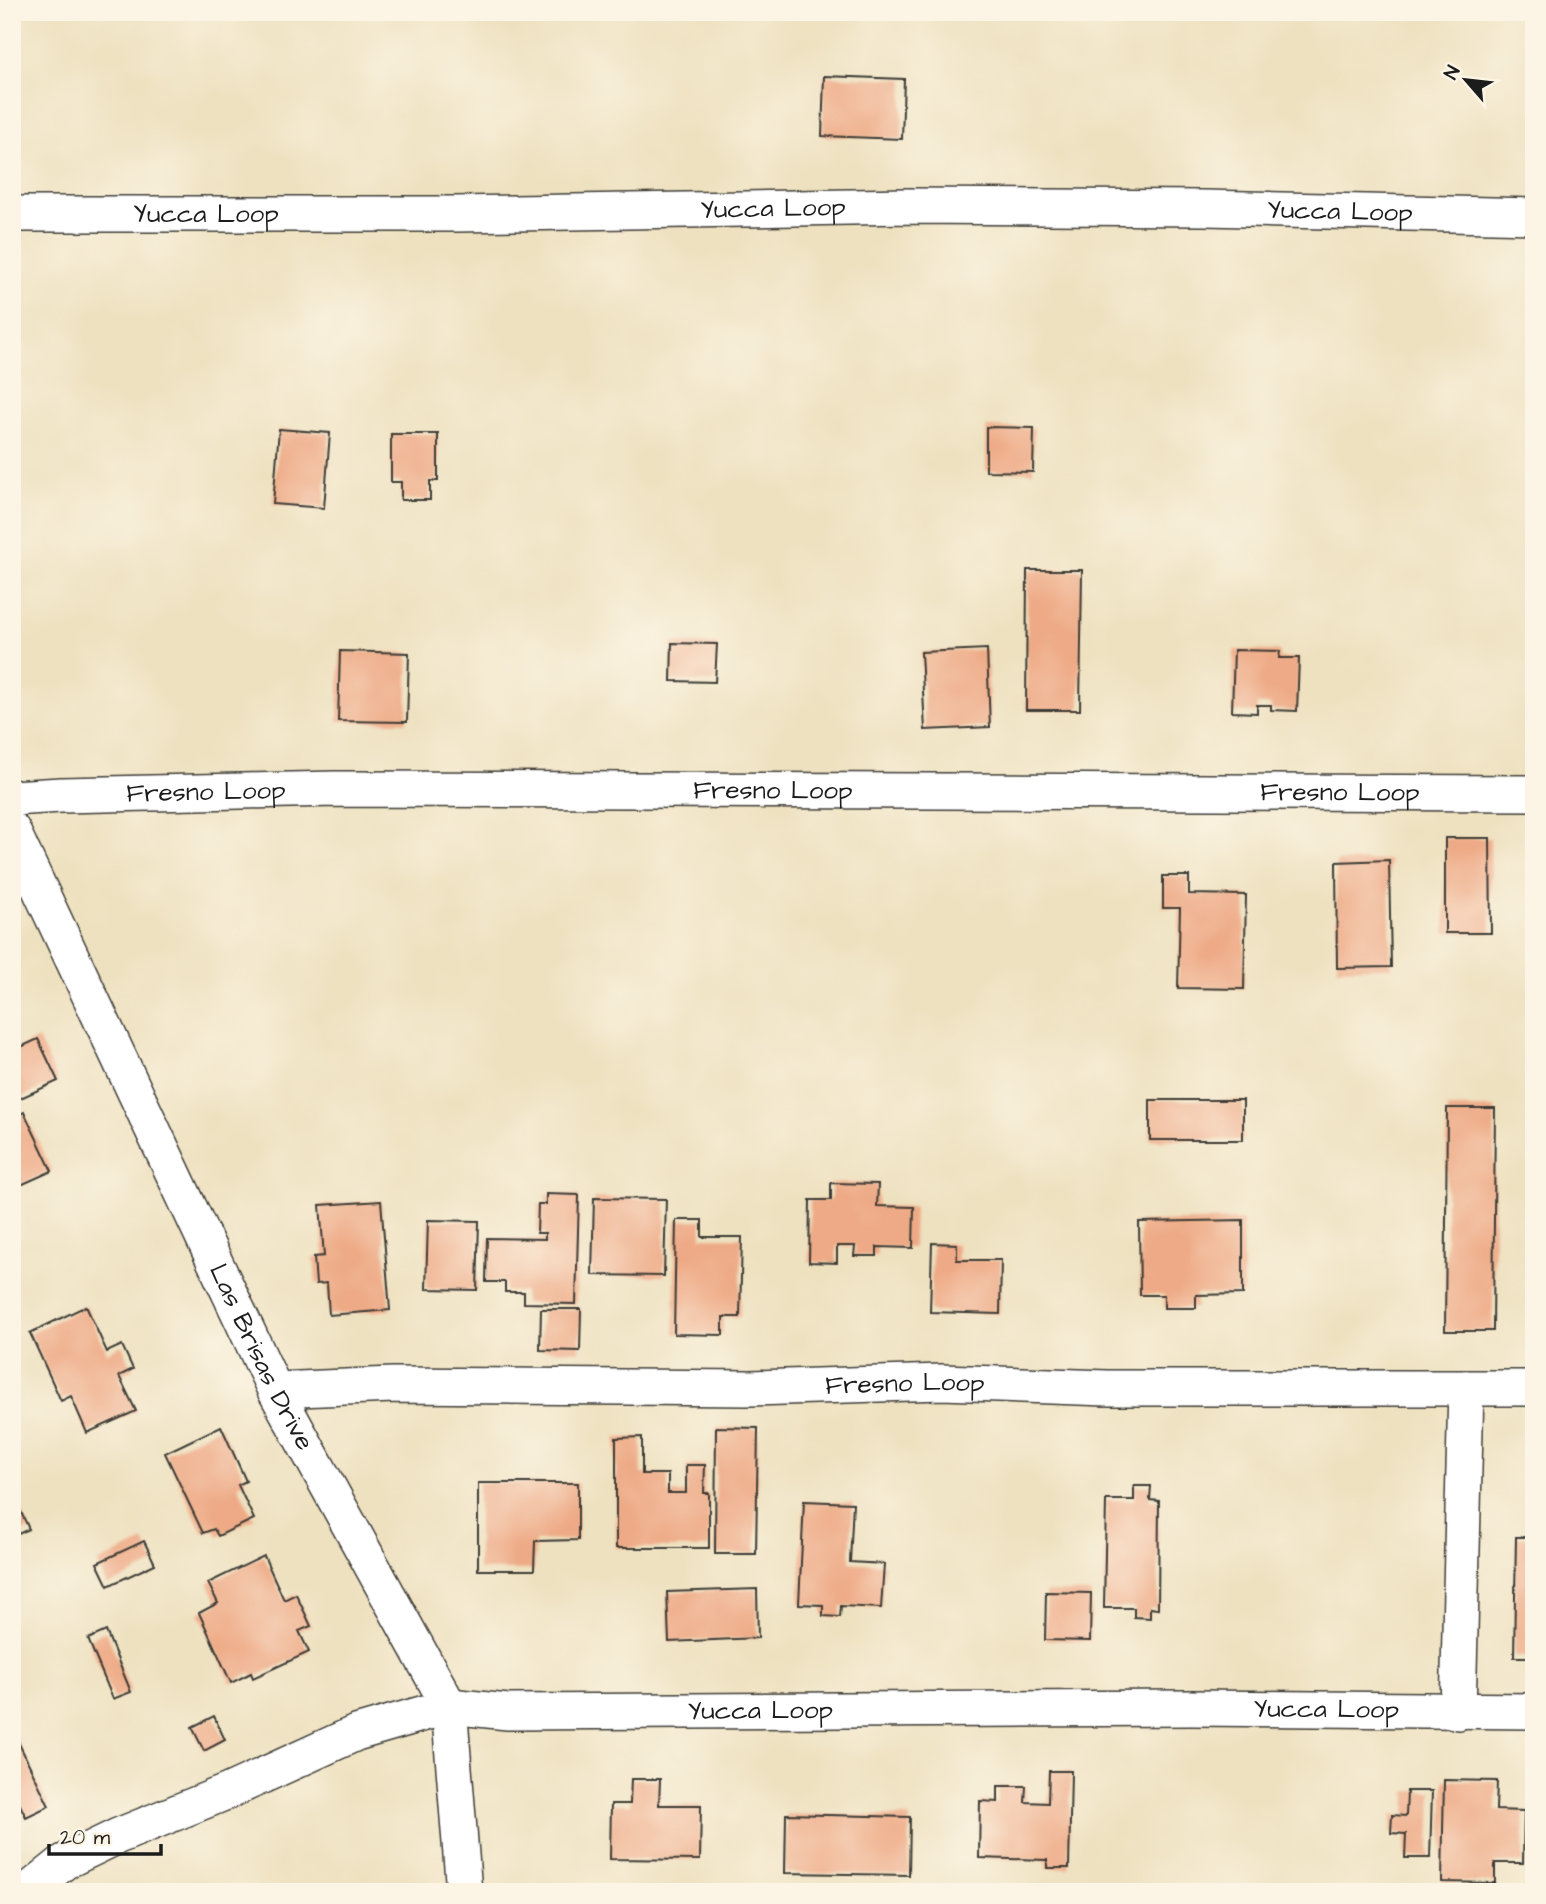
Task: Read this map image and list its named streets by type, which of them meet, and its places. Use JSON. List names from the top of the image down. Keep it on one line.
{"streets":{"street":["Yucca Loop","Fresno Loop","Las Brisas Drive"]},"crossings":[["Yucca Loop","Las Brisas Drive"],["Fresno Loop","Las Brisas Drive"]],"scale_bar":"20 m","north":"top left"}
